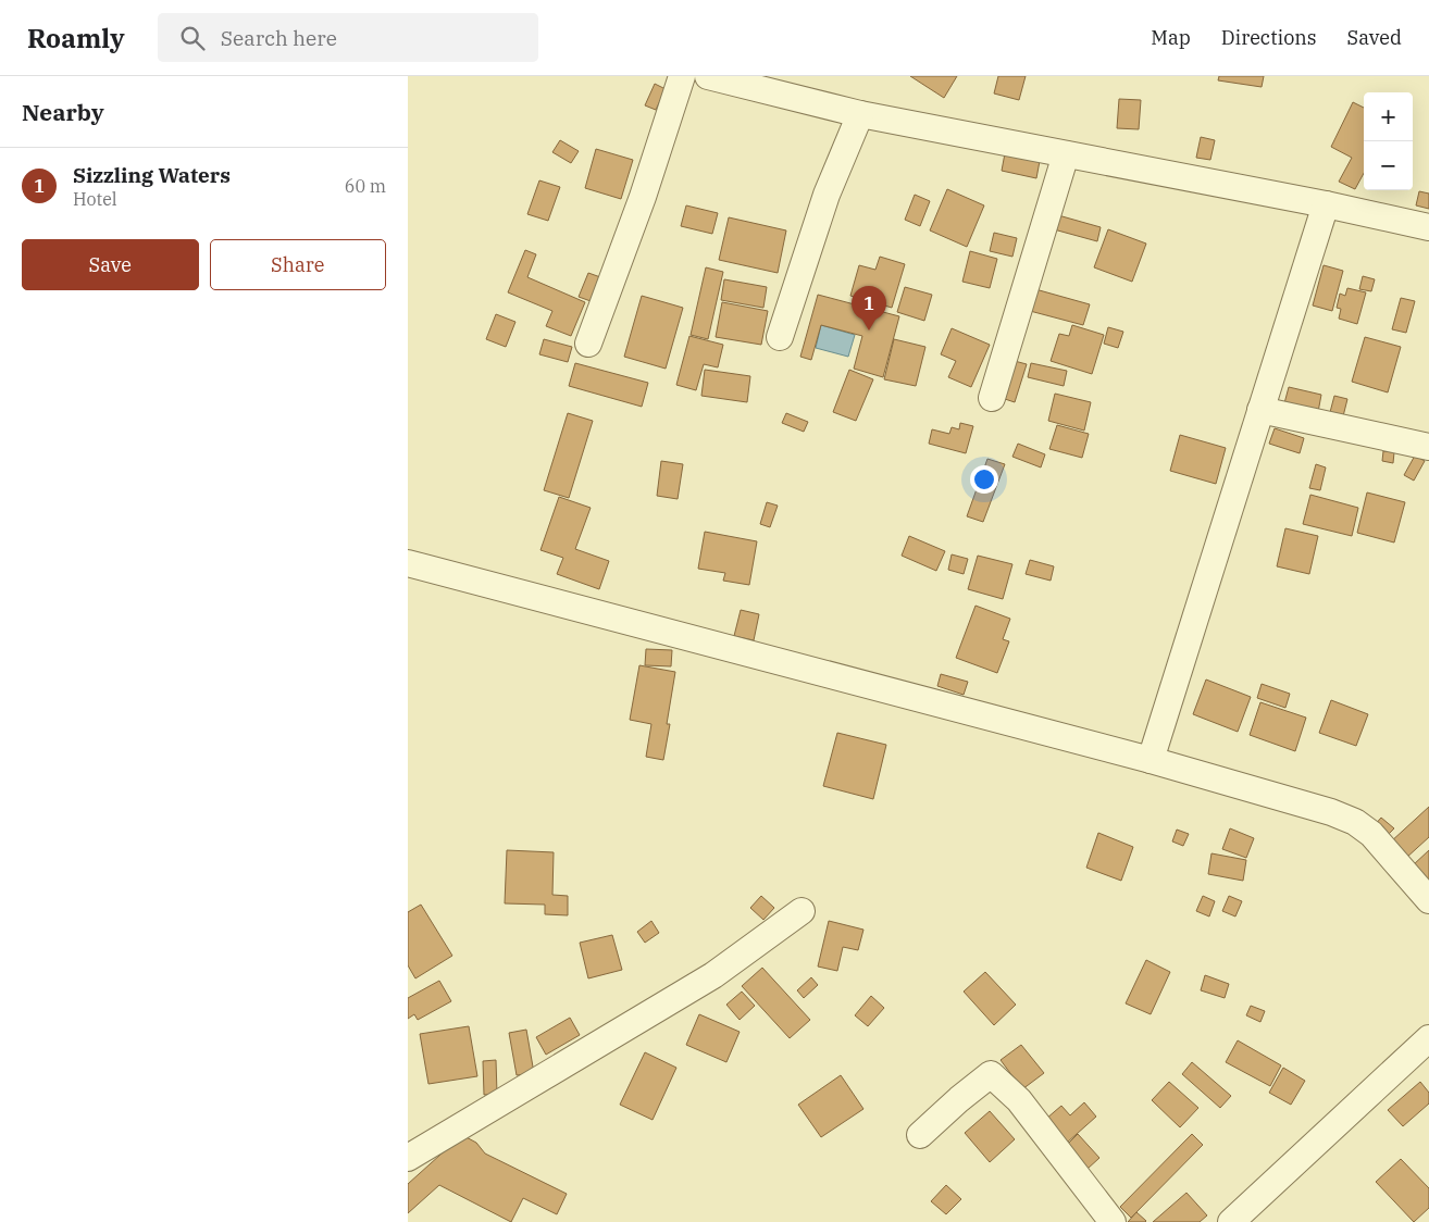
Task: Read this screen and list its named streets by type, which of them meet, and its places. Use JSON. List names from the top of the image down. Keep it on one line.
{"page":{"header":"Roamly","search":"Search here","nav":["Map","Directions","Saved"],"heading":"Nearby","map_buttons":["+","−"],"list":[{"mark":"1","name":"Sizzling Waters","note":"Hotel","value":"60 m"}],"buttons":["Save","Share"],"pins":"1"}}
